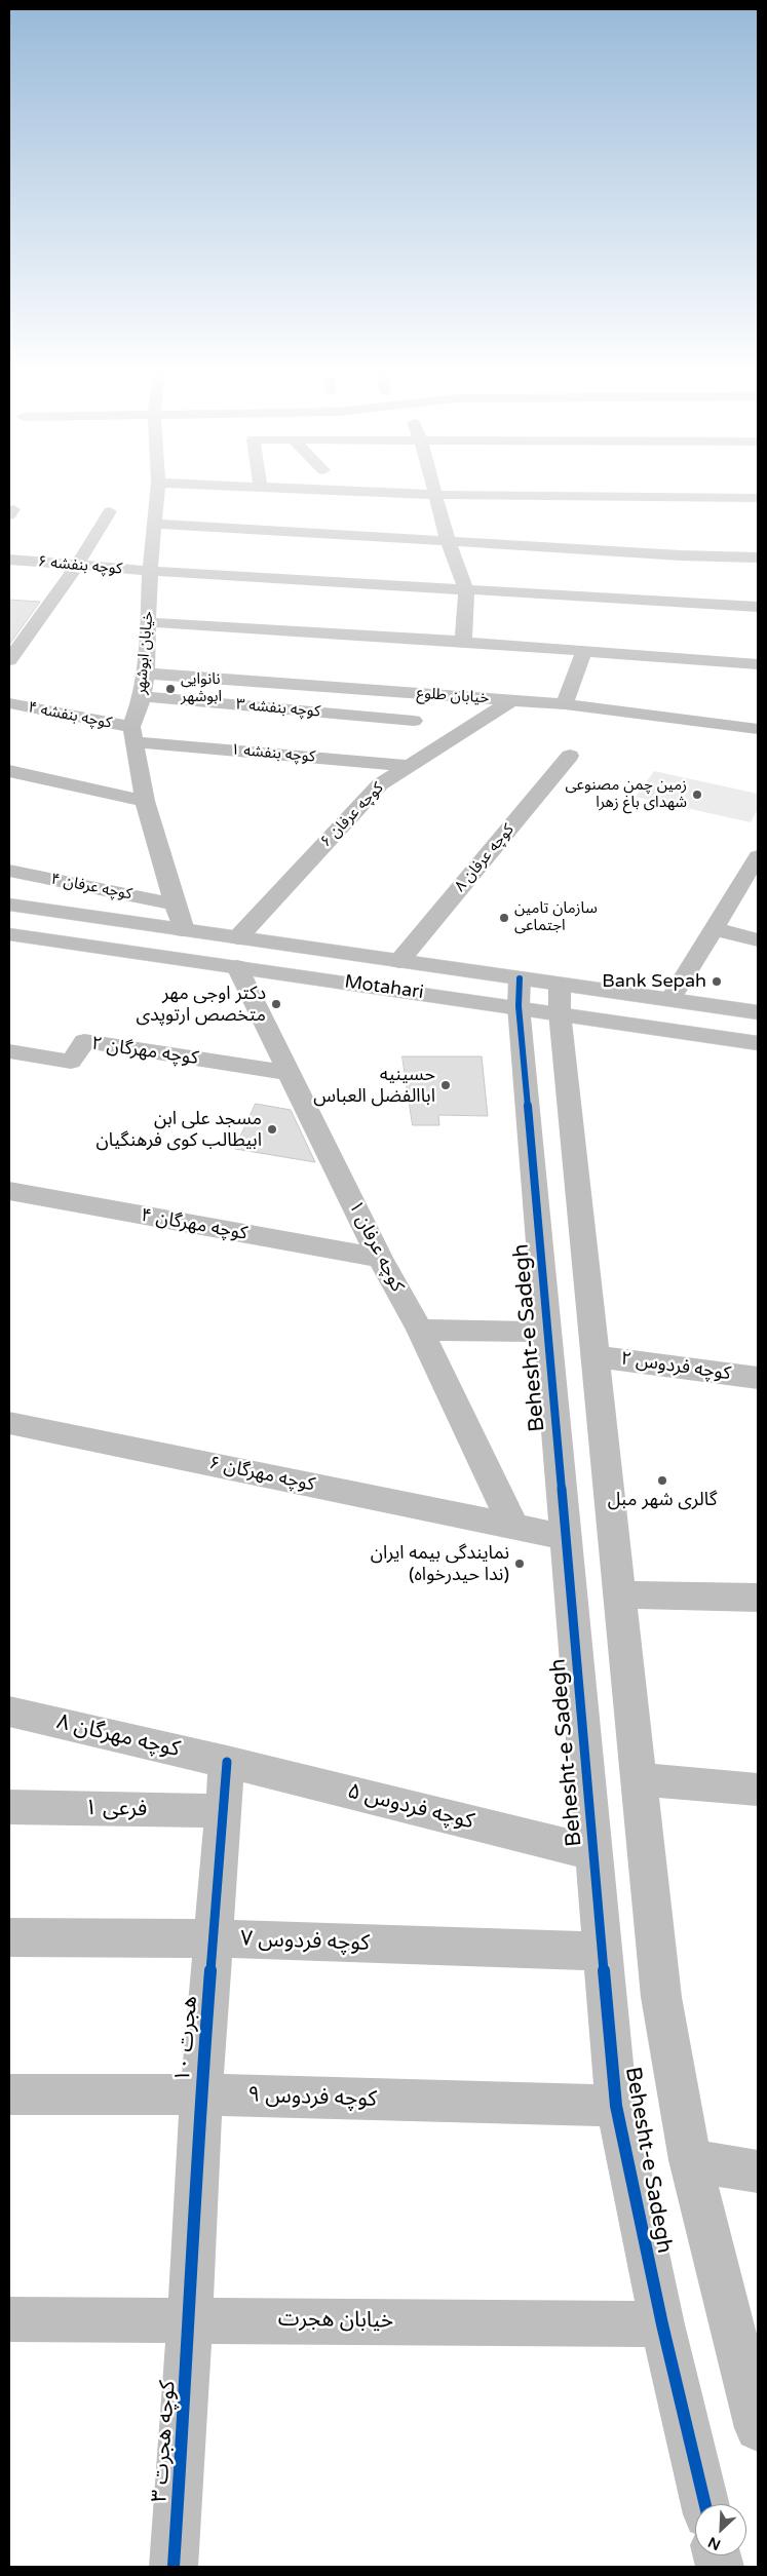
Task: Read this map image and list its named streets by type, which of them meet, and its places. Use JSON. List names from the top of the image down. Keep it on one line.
{"streets":{"street":["کوچه بنفشه ۶","خیابان ابوشهر","خیابان طلوع","کوچه بنفشه ۳","کوچه بنفشه ۴","کوچه بنفشه ۱","کوچه عرفان ۶","کوچه عرفان ۸","کوچه عرفان ۴","Motahari","کوچه مهرگان ۲","کوچه مهرگان ۴","کوچه عرفان ۱","Behesht-e Sadegh","کوچه فردوس ۲","کوچه مهرگان ۶","کوچه مهرگان ۸","کوچه فردوس ۵","فرعی ۱","کوچه فردوس ۷","هجرت ۱۰","کوچه فردوس ۹","خیابان هجرت","کوچه هجرت ۳"]},"crossings":[["کوچه بنفشه ۶","خیابان ابوشهر"],["خیابان ابوشهر","خیابان طلوع"],["خیابان ابوشهر","کوچه بنفشه ۳"],["خیابان ابوشهر","کوچه بنفشه ۴"],["خیابان ابوشهر","کوچه بنفشه ۱"],["خیابان ابوشهر","کوچه عرفان ۴"],["خیابان ابوشهر","Motahari"],["خیابان طلوع","کوچه عرفان ۶"],["کوچه بنفشه ۴","کوچه بنفشه ۱"],["کوچه بنفشه ۱","کوچه عرفان ۶"],["کوچه عرفان ۶","Motahari"],["کوچه عرفان ۸","Motahari"],["Motahari","کوچه عرفان ۱"],["Motahari","Behesht-e Sadegh"],["کوچه مهرگان ۲","کوچه عرفان ۱"],["کوچه مهرگان ۴","کوچه عرفان ۱"],["کوچه عرفان ۱","کوچه مهرگان ۶"],["Behesht-e Sadegh","کوچه مهرگان ۶"],["Behesht-e Sadegh","کوچه فردوس ۵"],["Behesht-e Sadegh","کوچه فردوس ۷"],["Behesht-e Sadegh","کوچه فردوس ۹"],["Behesht-e Sadegh","خیابان هجرت"],["کوچه مهرگان ۸","کوچه فردوس ۵"],["کوچه مهرگان ۸","هجرت ۱۰"],["کوچه فردوس ۵","هجرت ۱۰"],["فرعی ۱","هجرت ۱۰"],["کوچه فردوس ۷","هجرت ۱۰"],["هجرت ۱۰","کوچه فردوس ۹"],["هجرت ۱۰","خیابان هجرت"],["هجرت ۱۰","کوچه هجرت ۳"],["خیابان هجرت","کوچه هجرت ۳"]],"places":["نانوایی ابوشهر","زمین چمن مصنوعی شهدای باغ زهرا","سازمان تامین اجتماعی","Bank Sepah","دکتر اوجی مهر متخصص ارتوپدی","حسینیه اباالفضل العباس","مسجد علی ابن ابیطالب کوی فرهنگیان","گالری شهر مبل","نمایندگی بیمه ایران (ندا حیدرخواه)"],"north":"bottom left"}
